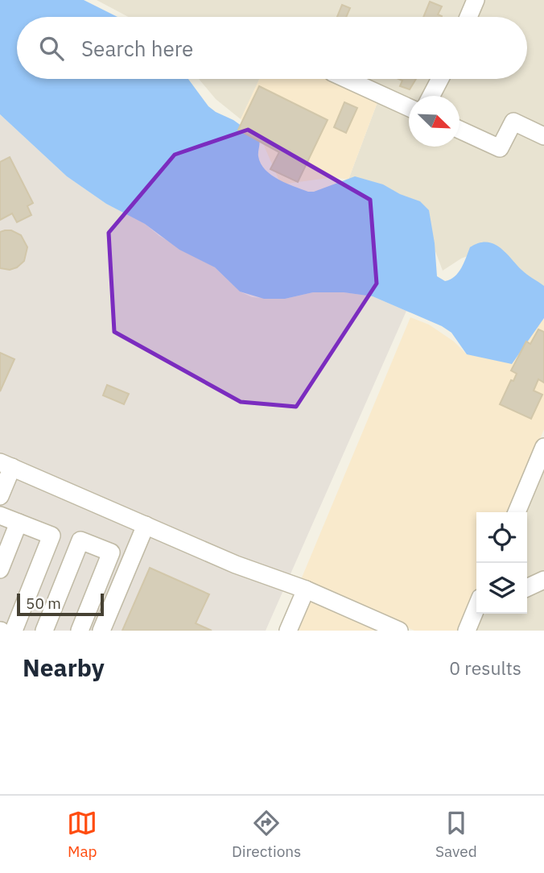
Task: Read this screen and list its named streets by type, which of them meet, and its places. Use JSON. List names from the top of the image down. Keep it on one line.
{"scale_bar":"50 m","north":"bottom right","page":{"search":"Search here","scale":"50 m","heading":["Nearby","0 results"],"nav":["Map","Directions","Saved"]}}
